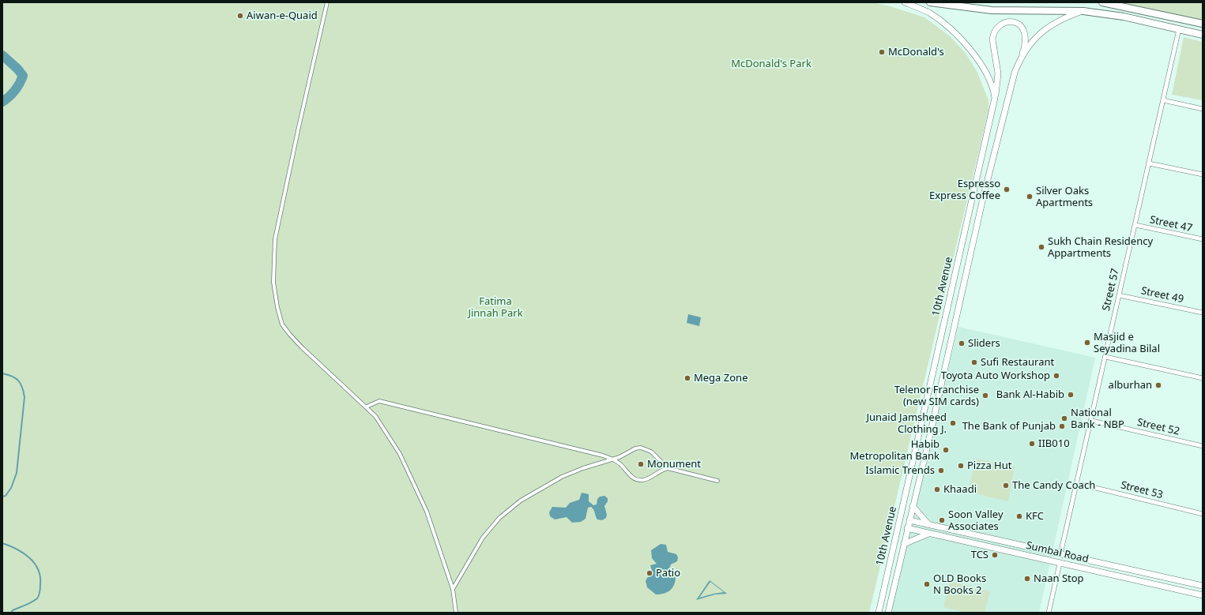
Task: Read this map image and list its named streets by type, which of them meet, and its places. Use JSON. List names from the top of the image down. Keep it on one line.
{"streets":{"main road":["10th Avenue","Sumbal Road"],"street":["Street 47","Street 57","Street 49","Street 52","Street 53"]},"crossings":[["Street 47","Street 57"],["10th Avenue","Sumbal Road"],["Street 57","Street 49"],["Street 57","Street 52"],["Street 57","Street 53"],["Street 57","Sumbal Road"]],"parks":["McDonald's Park","Fatima Jinnah Park"],"places":["Aiwan-e-Quaid","McDonald's","Espresso Express Coffee","Silver Oaks Apartments","Sukh Chain Residency Appartments","Masjid e Seyadina Bilal","Sliders","Sufi Restaurant","Toyota Auto Workshop","Mega Zone","alburhan","Bank Al-Habib","Telenor Franchise (new SIM cards)","National Bank - NBP","Junaid Jamsheed Clothing J.","The Bank of Punjab","IIB010","Habib Metropolitan Bank","Monument","Pizza Hut","Islamic Trends","The Candy Coach","Khaadi","KFC","Soon Valley Associates","TCS","Patio","Naan Stop","OLD Books N Books 2"]}
